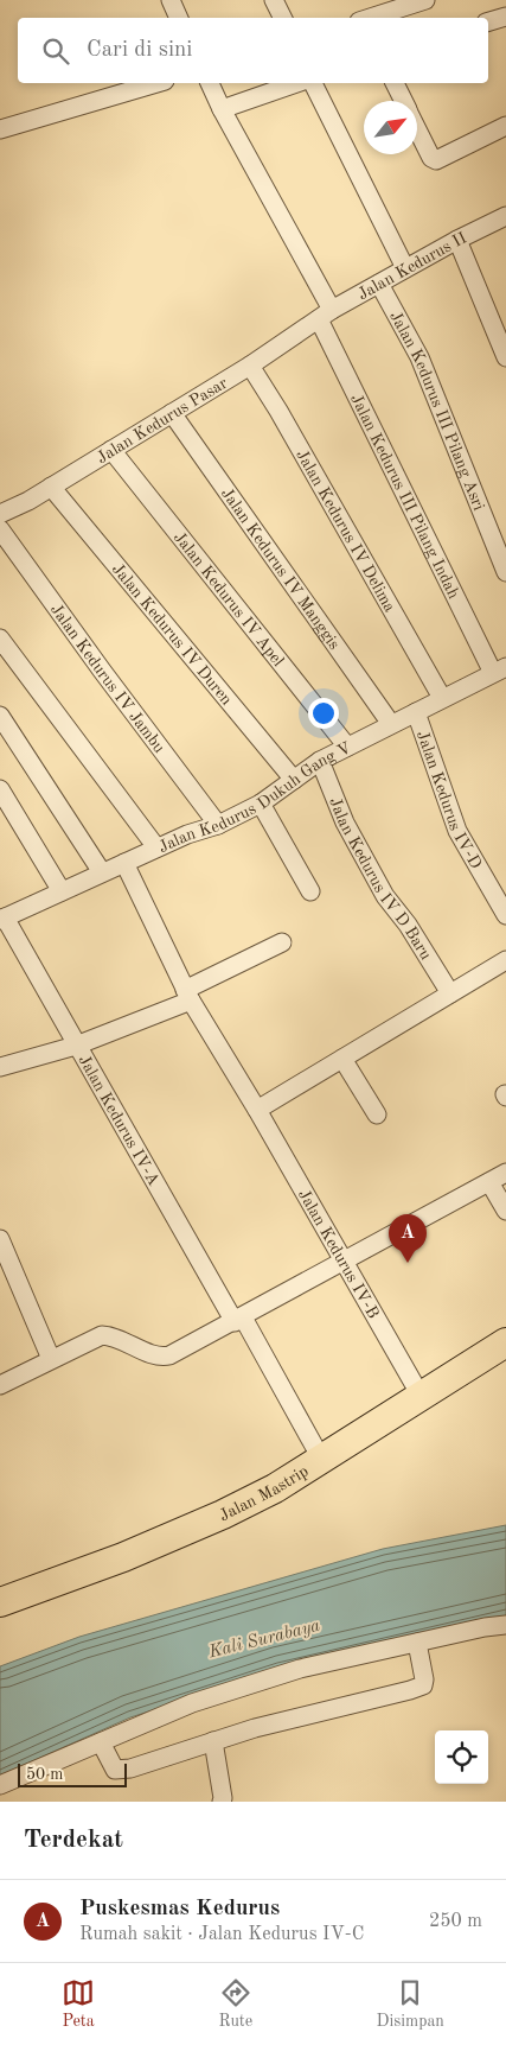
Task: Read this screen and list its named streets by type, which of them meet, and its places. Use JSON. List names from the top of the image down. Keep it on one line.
{"streets":{"main road":["Jalan Mastrip"],"street":["Jalan Kedurus II","Jalan Kedurus III Pilang Asri","Jalan Kedurus Pasar","Jalan Kedurus III Pilang Indah","Jalan Kedurus IV Delima","Jalan Kedurus IV Manggis","Jalan Kedurus IV Apel","Jalan Kedurus IV Duren","Jalan Kedurus IV Jambu","Jalan Kedurus Dukuh Gang V","Jalan Kedurus IV-D","Jalan Kedurus IV D Baru","Jalan Kedurus IV-A","Jalan Kedurus IV-B"]},"crossings":[["Jalan Kedurus II","Jalan Kedurus III Pilang Asri"],["Jalan Kedurus II","Jalan Kedurus Pasar"],["Jalan Kedurus II","Jalan Kedurus III Pilang Indah"],["Jalan Kedurus Pasar","Jalan Kedurus III Pilang Indah"],["Jalan Kedurus Pasar","Jalan Kedurus IV Delima"],["Jalan Kedurus Pasar","Jalan Kedurus IV Manggis"],["Jalan Kedurus Pasar","Jalan Kedurus IV Apel"],["Jalan Kedurus Pasar","Jalan Kedurus IV Duren"],["Jalan Kedurus III Pilang Indah","Jalan Kedurus Dukuh Gang V"],["Jalan Kedurus IV Delima","Jalan Kedurus Dukuh Gang V"],["Jalan Kedurus IV Manggis","Jalan Kedurus Dukuh Gang V"],["Jalan Kedurus IV Apel","Jalan Kedurus Dukuh Gang V"],["Jalan Kedurus IV Duren","Jalan Kedurus Dukuh Gang V"],["Jalan Kedurus IV Jambu","Jalan Kedurus Dukuh Gang V"],["Jalan Kedurus Dukuh Gang V","Jalan Kedurus IV-D"],["Jalan Kedurus Dukuh Gang V","Jalan Kedurus IV D Baru"],["Jalan Kedurus Dukuh Gang V","Jalan Kedurus IV-A"],["Jalan Kedurus Dukuh Gang V","Jalan Kedurus IV-B"],["Jalan Kedurus IV-A","Jalan Mastrip"],["Jalan Kedurus IV-B","Jalan Mastrip"]],"water":["Kali Surabaya"],"scale_bar":"50 m","north":"top right","page":{"search":"Cari di sini","pins":"A","scale":"50 m","heading":"Terdekat","list":[{"mark":"A","name":"Puskesmas Kedurus","note":"Rumah sakit · Jalan Kedurus IV-C","value":"250 m"}],"nav":["Peta","Rute","Disimpan"]}}
